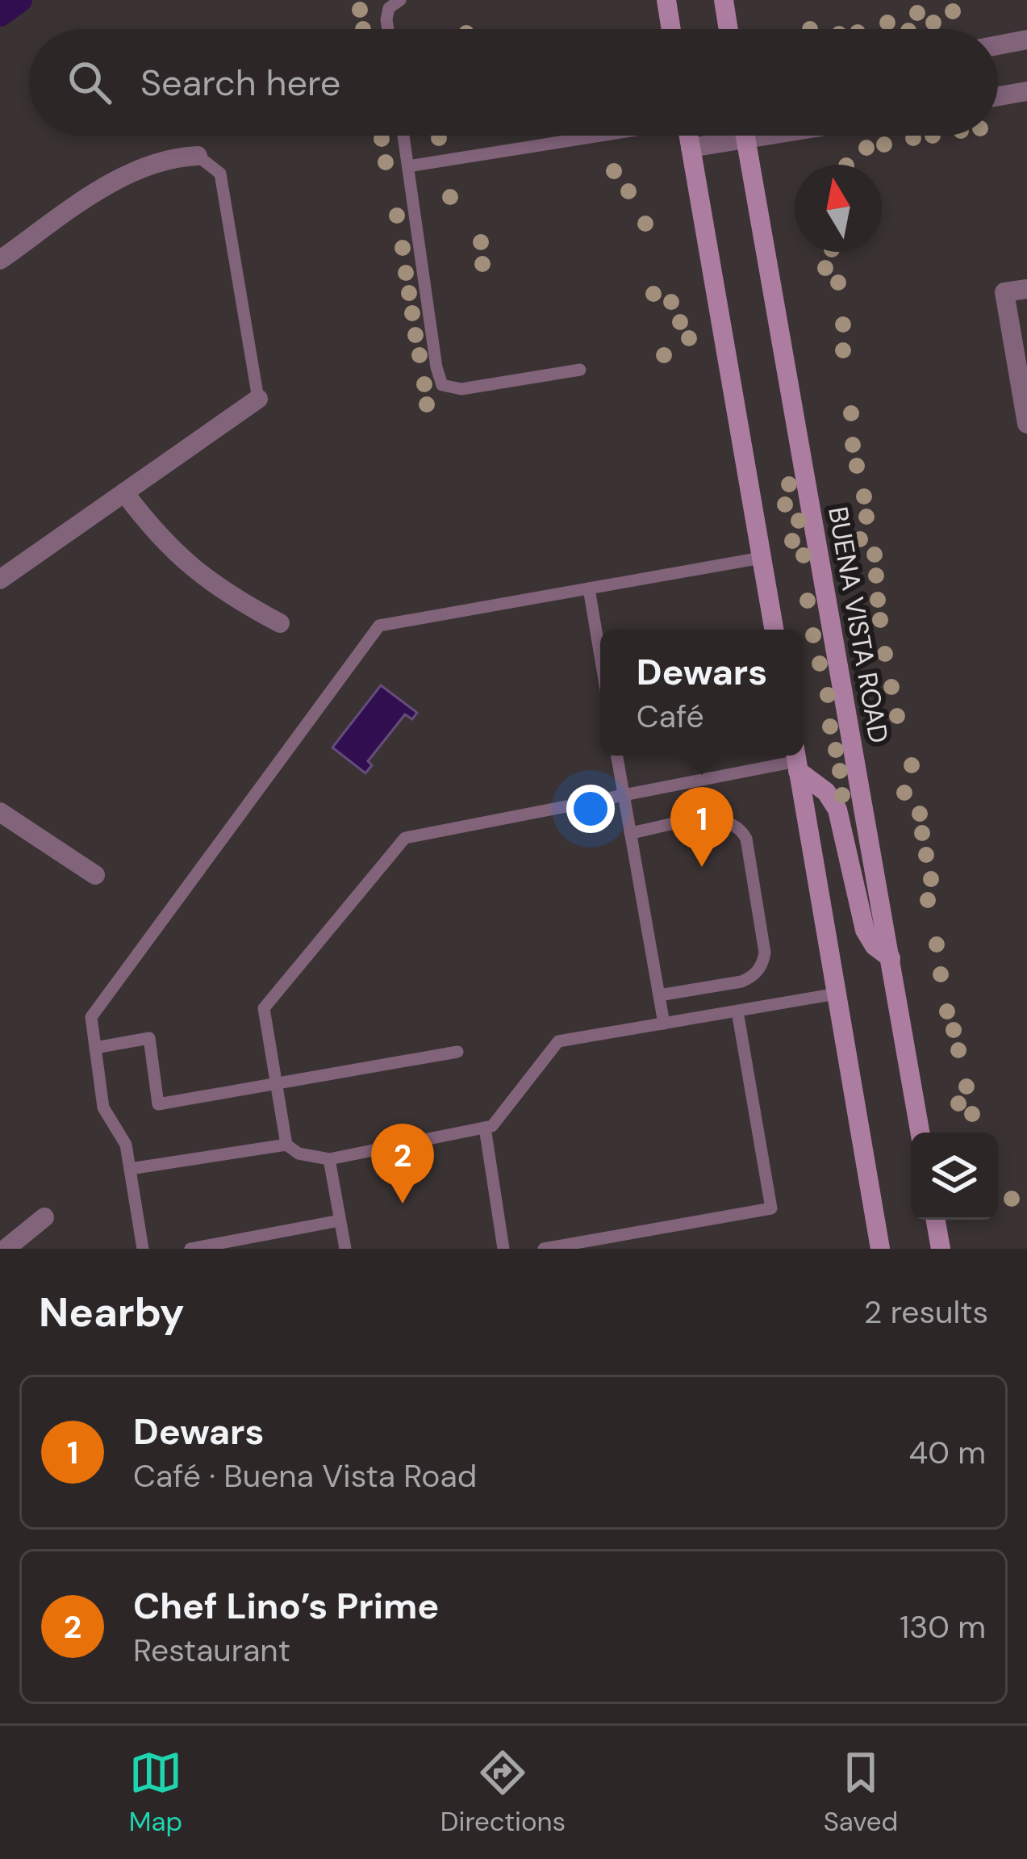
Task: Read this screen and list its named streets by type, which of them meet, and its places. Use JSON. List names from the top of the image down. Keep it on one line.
{"streets":{"main road":["BUENA VISTA ROAD"]},"north":"top","page":{"search":"Search here","popup":["Dewars","Café"],"pins":["1","2"],"heading":["Nearby","2 results"],"list":[{"mark":"1","name":"Dewars","note":"Café · Buena Vista Road","value":"40 m"},{"mark":"2","name":"Chef Lino’s Prime","note":"Restaurant","value":"130 m"}],"nav":["Map","Directions","Saved"]}}
